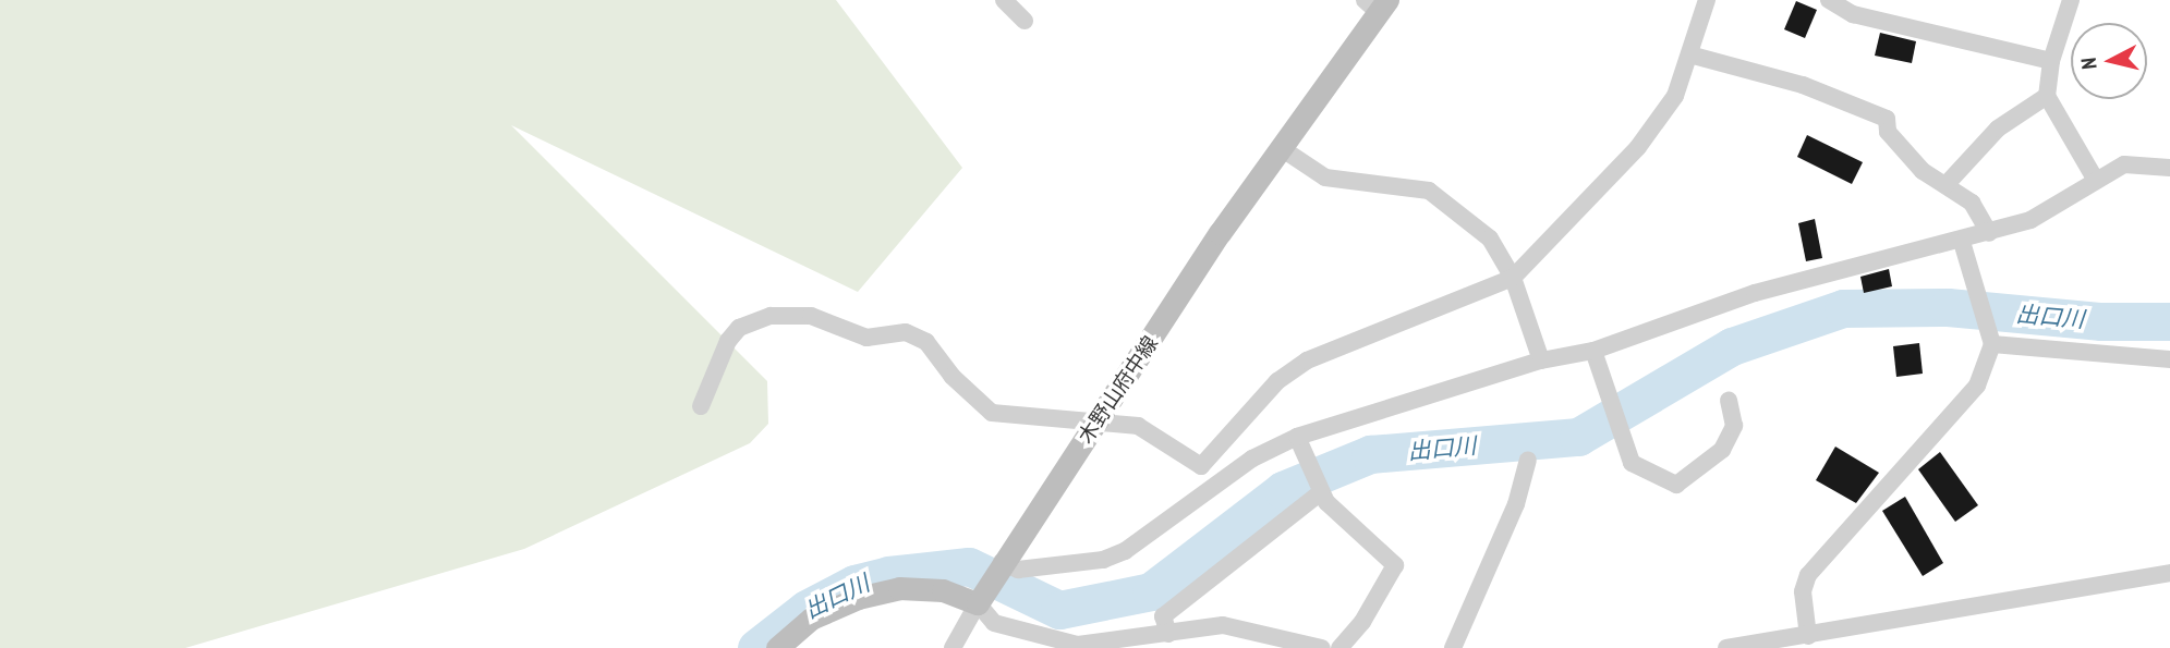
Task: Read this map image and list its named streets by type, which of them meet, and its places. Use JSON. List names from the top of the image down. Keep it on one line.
{"streets":{"main road":["木野山府中線"]},"water":["出口川"],"north":"left"}
